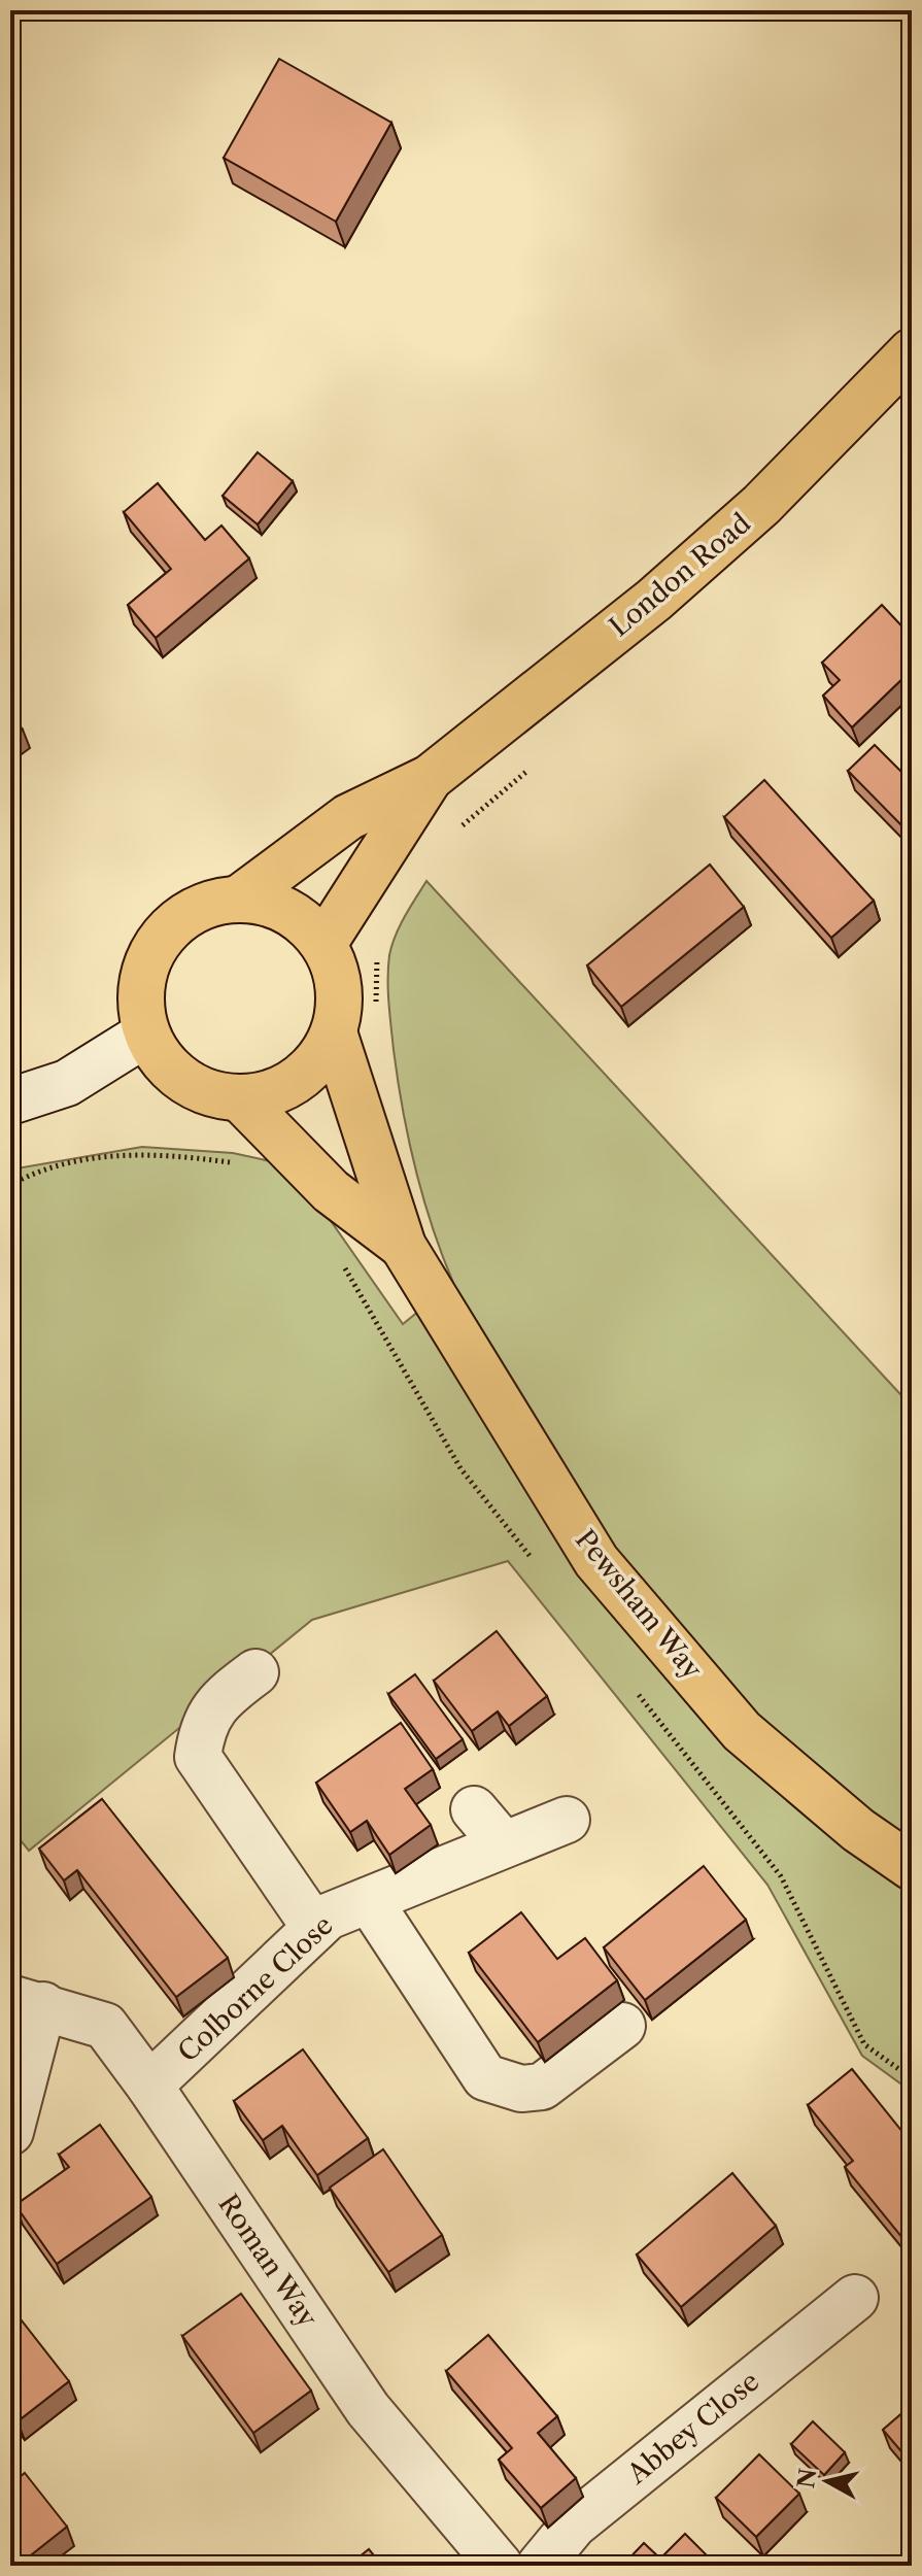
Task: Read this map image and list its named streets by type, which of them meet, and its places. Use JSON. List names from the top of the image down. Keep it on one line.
{"streets":{"main road":["London Road","Pewsham Way"],"street":["Colborne Close","Roman Way","Abbey Close"]},"crossings":[["London Road","Pewsham Way"],["Colborne Close","Roman Way"]],"north":"left"}
